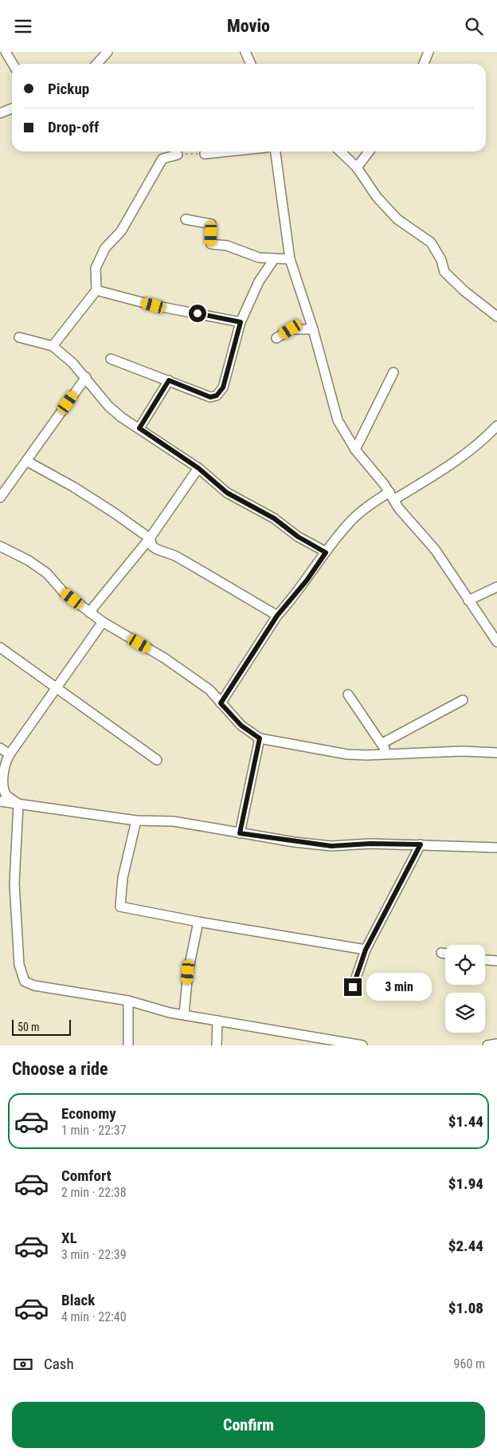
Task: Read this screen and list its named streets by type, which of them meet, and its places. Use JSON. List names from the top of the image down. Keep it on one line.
{"scale_bar":"50 m","page":{"header":"Movio","banner":["Pickup","Drop-off"],"bubble":"3 min","scale":"50 m","heading":"Choose a ride","list":[{"name":"Economy","note":"1 min · 22:37","value":"$1.44"},{"name":"Comfort","note":"2 min · 22:38","value":"$1.94"},{"name":"XL","note":"3 min · 22:39","value":"$2.44"},{"name":"Black","note":"4 min · 22:40","value":"$1.08"}],"pay":["Cash","960 m"],"buttons":"Confirm"}}
